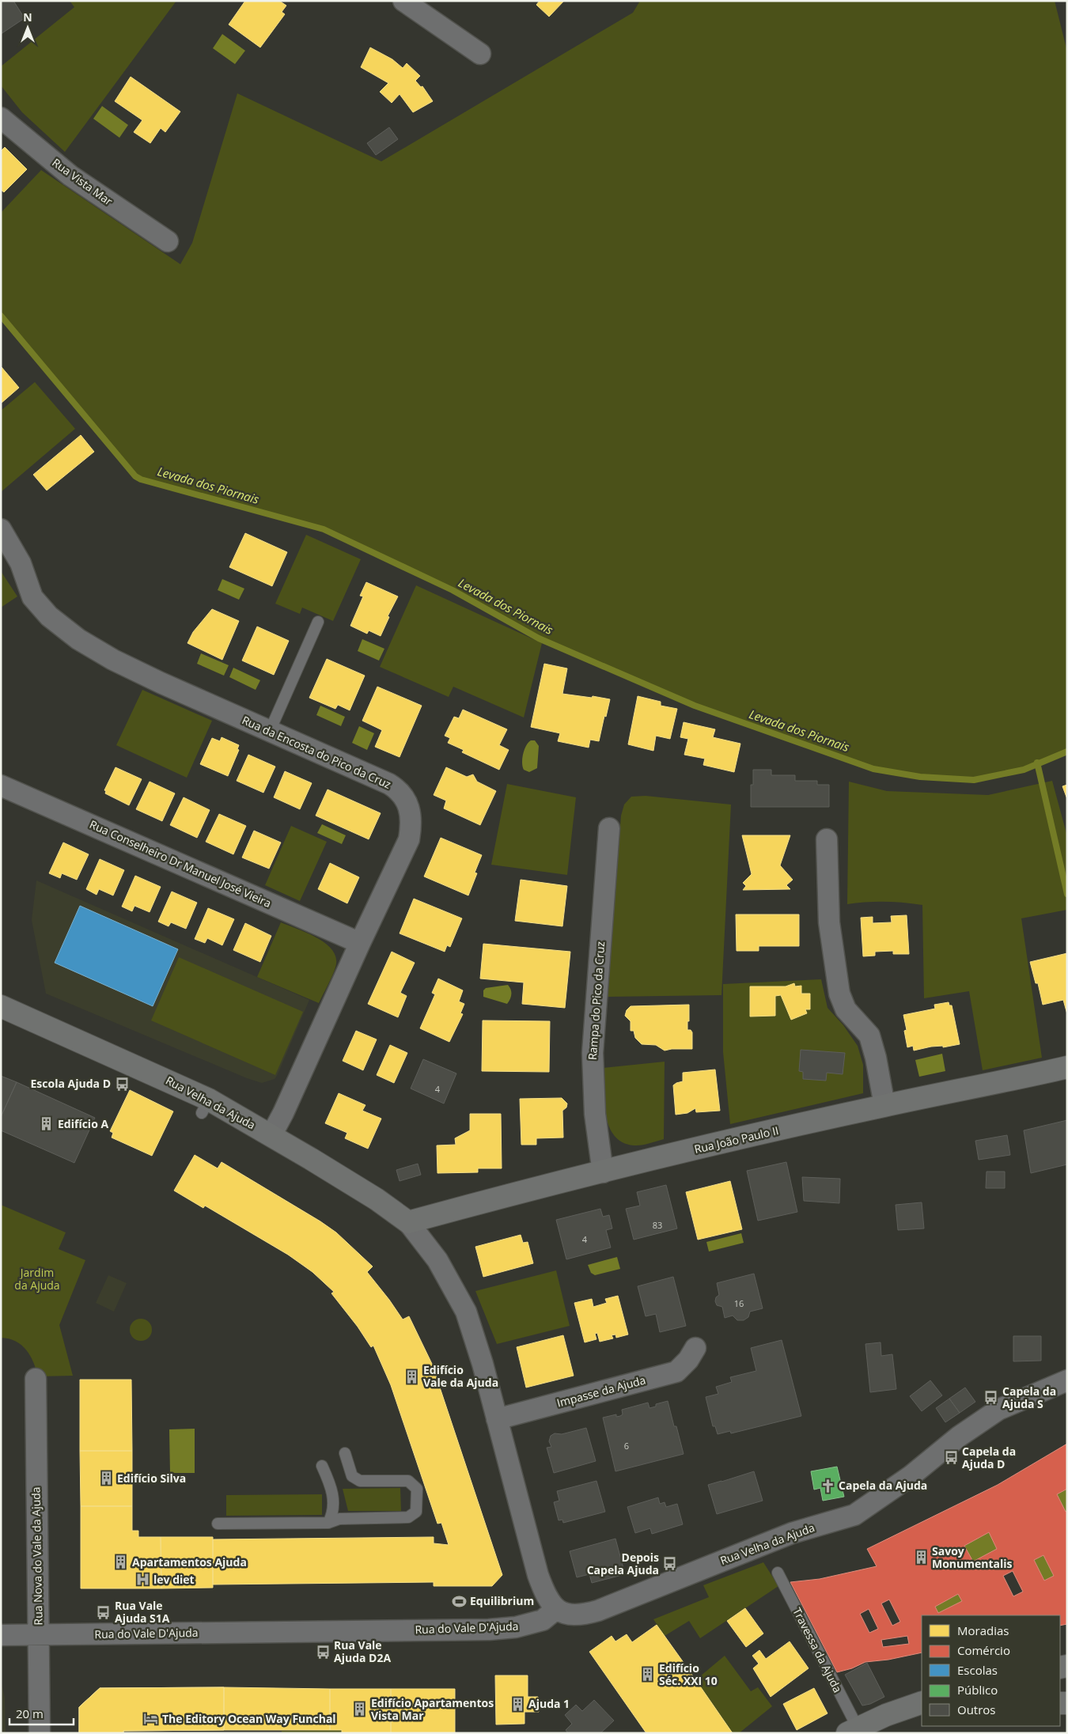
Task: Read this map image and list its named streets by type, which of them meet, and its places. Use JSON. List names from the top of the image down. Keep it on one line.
{"streets":{"street":["Rua Vista Mar","Rua da Encosta do Pico da Cruz","Rua Conselheiro Dr Manuel José Vieira","Rampa do Pico da Cruz","Rua Velha da Ajuda","Rua João Paulo II","Impasse da Ajuda","Rua Nova do Vale da Ajuda","Rua do Vale D'Ajuda"],"lane":["Travessa da Ajuda"]},"crossings":[["Rua da Encosta do Pico da Cruz","Rua Conselheiro Dr Manuel José Vieira"],["Rua da Encosta do Pico da Cruz","Rua Velha da Ajuda"],["Rampa do Pico da Cruz","Rua João Paulo II"],["Rua Velha da Ajuda","Rua João Paulo II"],["Rua Velha da Ajuda","Rua do Vale D'Ajuda"],["Rua Nova do Vale da Ajuda","Rua do Vale D'Ajuda"]],"water":["Levada dos Piornais"],"parks":["Jardim da Ajuda"],"places":{"bus stop":["Escola Ajuda D","Capela da Ajuda S","Capela da Ajuda D","Depois Capela Ajuda","Rua Vale Ajuda S1A","Rua Vale Ajuda D2A"],"building":["Edifício A","Edifício Vale da Ajuda","Edifício Silva","Savoy Monumentalis","Apartamentos Ajuda","Edifício Séc. XXI 10","Ajuda 1","Edifício Apartamentos Vista Mar"],"church":["Capela da Ajuda"],"hospital":["lev diet"],"sports":["Equilibrium"],"hotel":["The Editory Ocean Way Funchal"]},"house_numbers":["4","83","4","16","6"],"legend":["Moradias","Comércio","Escolas","Público","Outros"],"scale_bar":"20 m","north":"top"}
